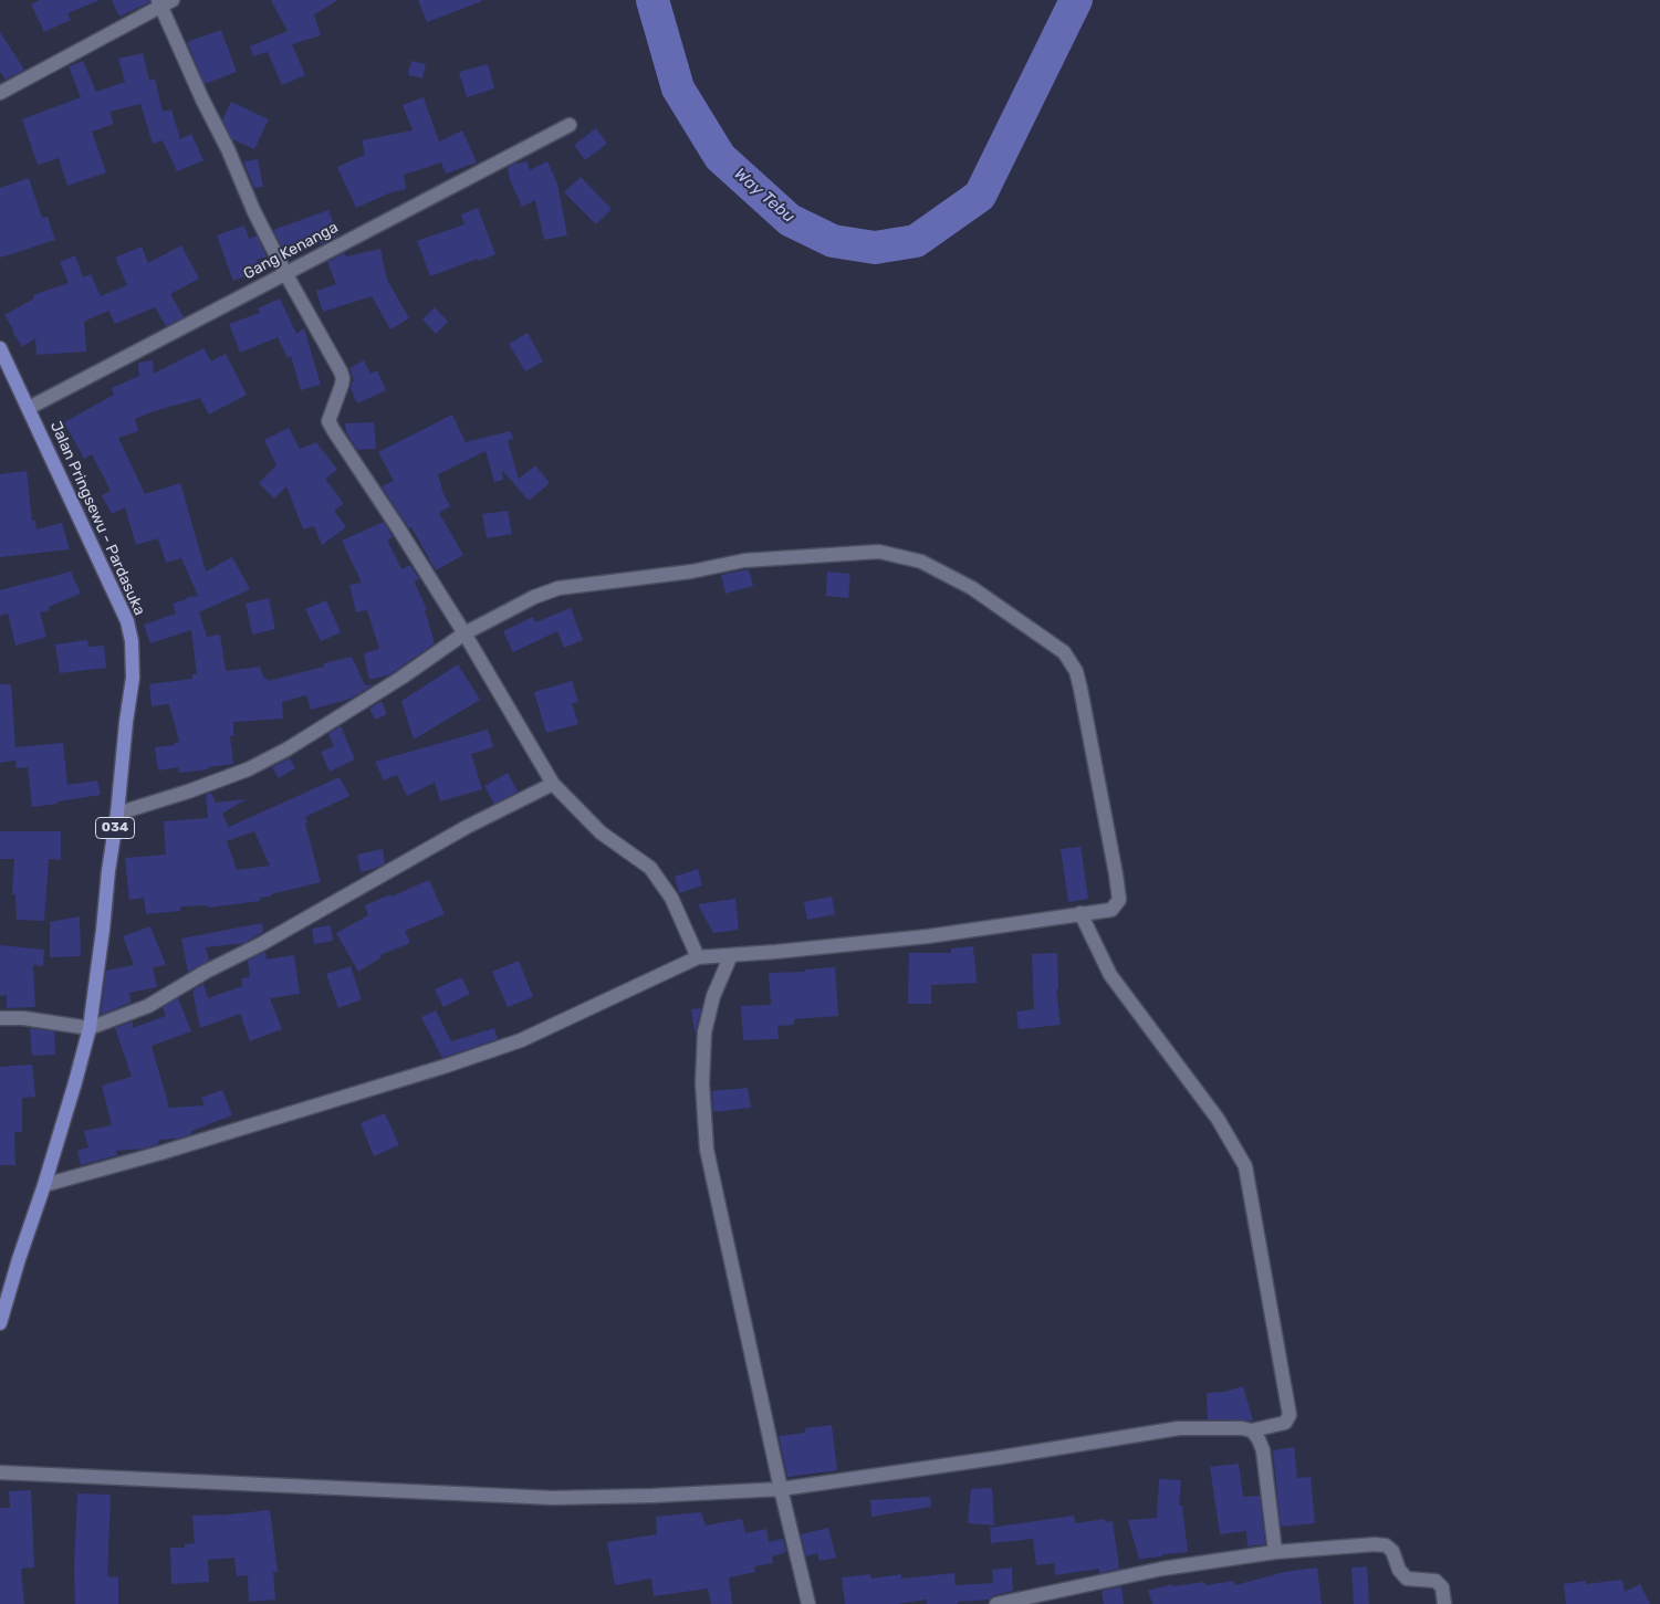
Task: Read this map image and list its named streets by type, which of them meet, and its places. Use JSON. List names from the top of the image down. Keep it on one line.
{"streets":{"main road":["Jalan Pringsewu - Pardasuka","034"],"street":["Gang Kenanga"]},"crossings":[["Gang Kenanga","Jalan Pringsewu - Pardasuka"]],"water":["Way Tebu"]}
